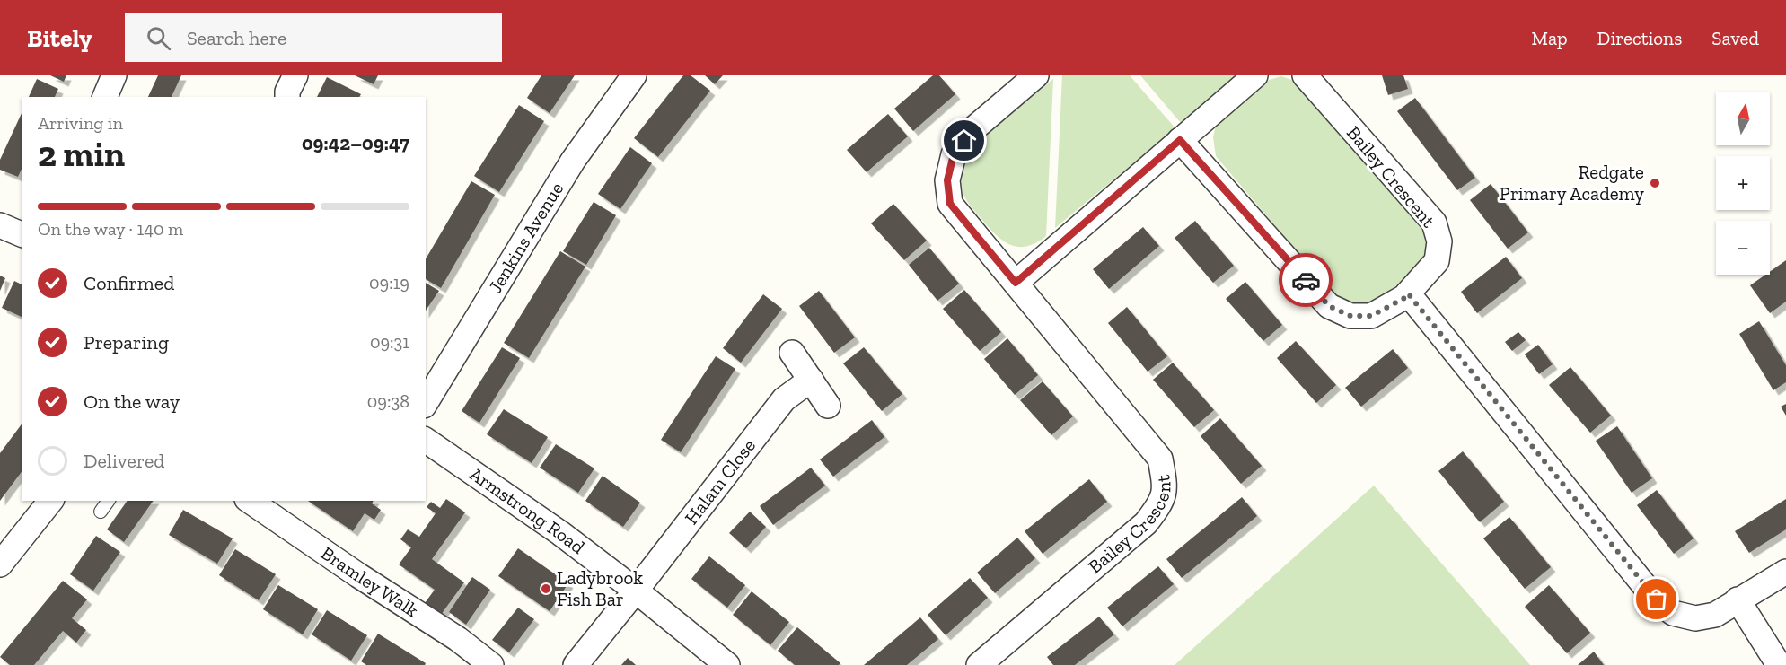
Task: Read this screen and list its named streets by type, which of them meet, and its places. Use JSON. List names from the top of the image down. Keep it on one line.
{"streets":{"street":["Bailey Crescent","Jenkins Avenue","Halam Close","Armstrong Road","Bramley Walk"]},"crossings":[["Halam Close","Armstrong Road"]],"places":["Redgate Primary Academy","Ladybrook Fish Bar"],"north":"top","page":{"header":"Bitely","search":"Search here","nav":["Map","Directions","Saved"],"map_buttons":["+","−"],"heading":["2 min","Arriving in","09:42–09:47"],"bar":"On the way · 140 m","list":[["Confirmed","09:19"],["Preparing","09:31"],["On the way","09:38"],"Delivered"]}}
